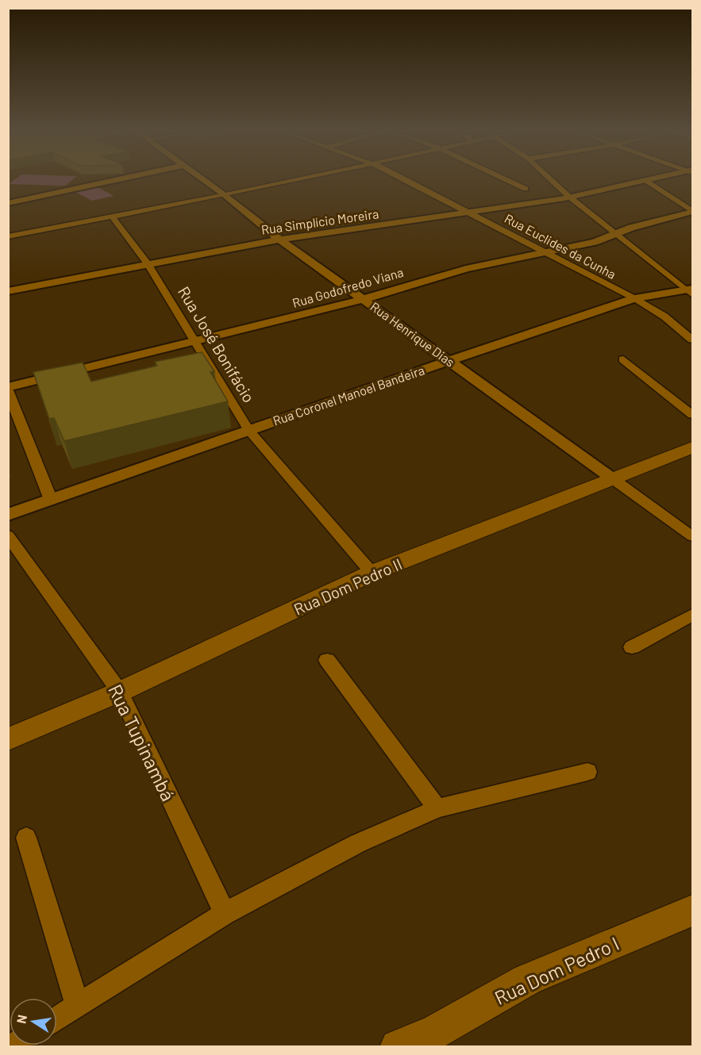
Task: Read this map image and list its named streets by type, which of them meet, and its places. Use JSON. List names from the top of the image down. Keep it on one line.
{"streets":{"main road":["Rua Dom Pedro II","Rua Dom Pedro I"],"street":["Rua Simplício Moreira","Rua Euclides da Cunha","Rua Godofredo Viana","Rua Henrique Dias","Rua José Bonifácio","Rua Coronel Manoel Bandeira","Rua Tupinambá"]},"crossings":[["Rua Simplício Moreira","Rua Euclides da Cunha"],["Rua Simplício Moreira","Rua Henrique Dias"],["Rua Simplício Moreira","Rua José Bonifácio"],["Rua Euclides da Cunha","Rua Godofredo Viana"],["Rua Euclides da Cunha","Rua Coronel Manoel Bandeira"],["Rua Godofredo Viana","Rua Henrique Dias"],["Rua Godofredo Viana","Rua José Bonifácio"],["Rua Henrique Dias","Rua Coronel Manoel Bandeira"],["Rua Henrique Dias","Rua Dom Pedro II"],["Rua José Bonifácio","Rua Coronel Manoel Bandeira"],["Rua José Bonifácio","Rua Dom Pedro II"],["Rua Dom Pedro II","Rua Tupinambá"]],"north":"left"}
